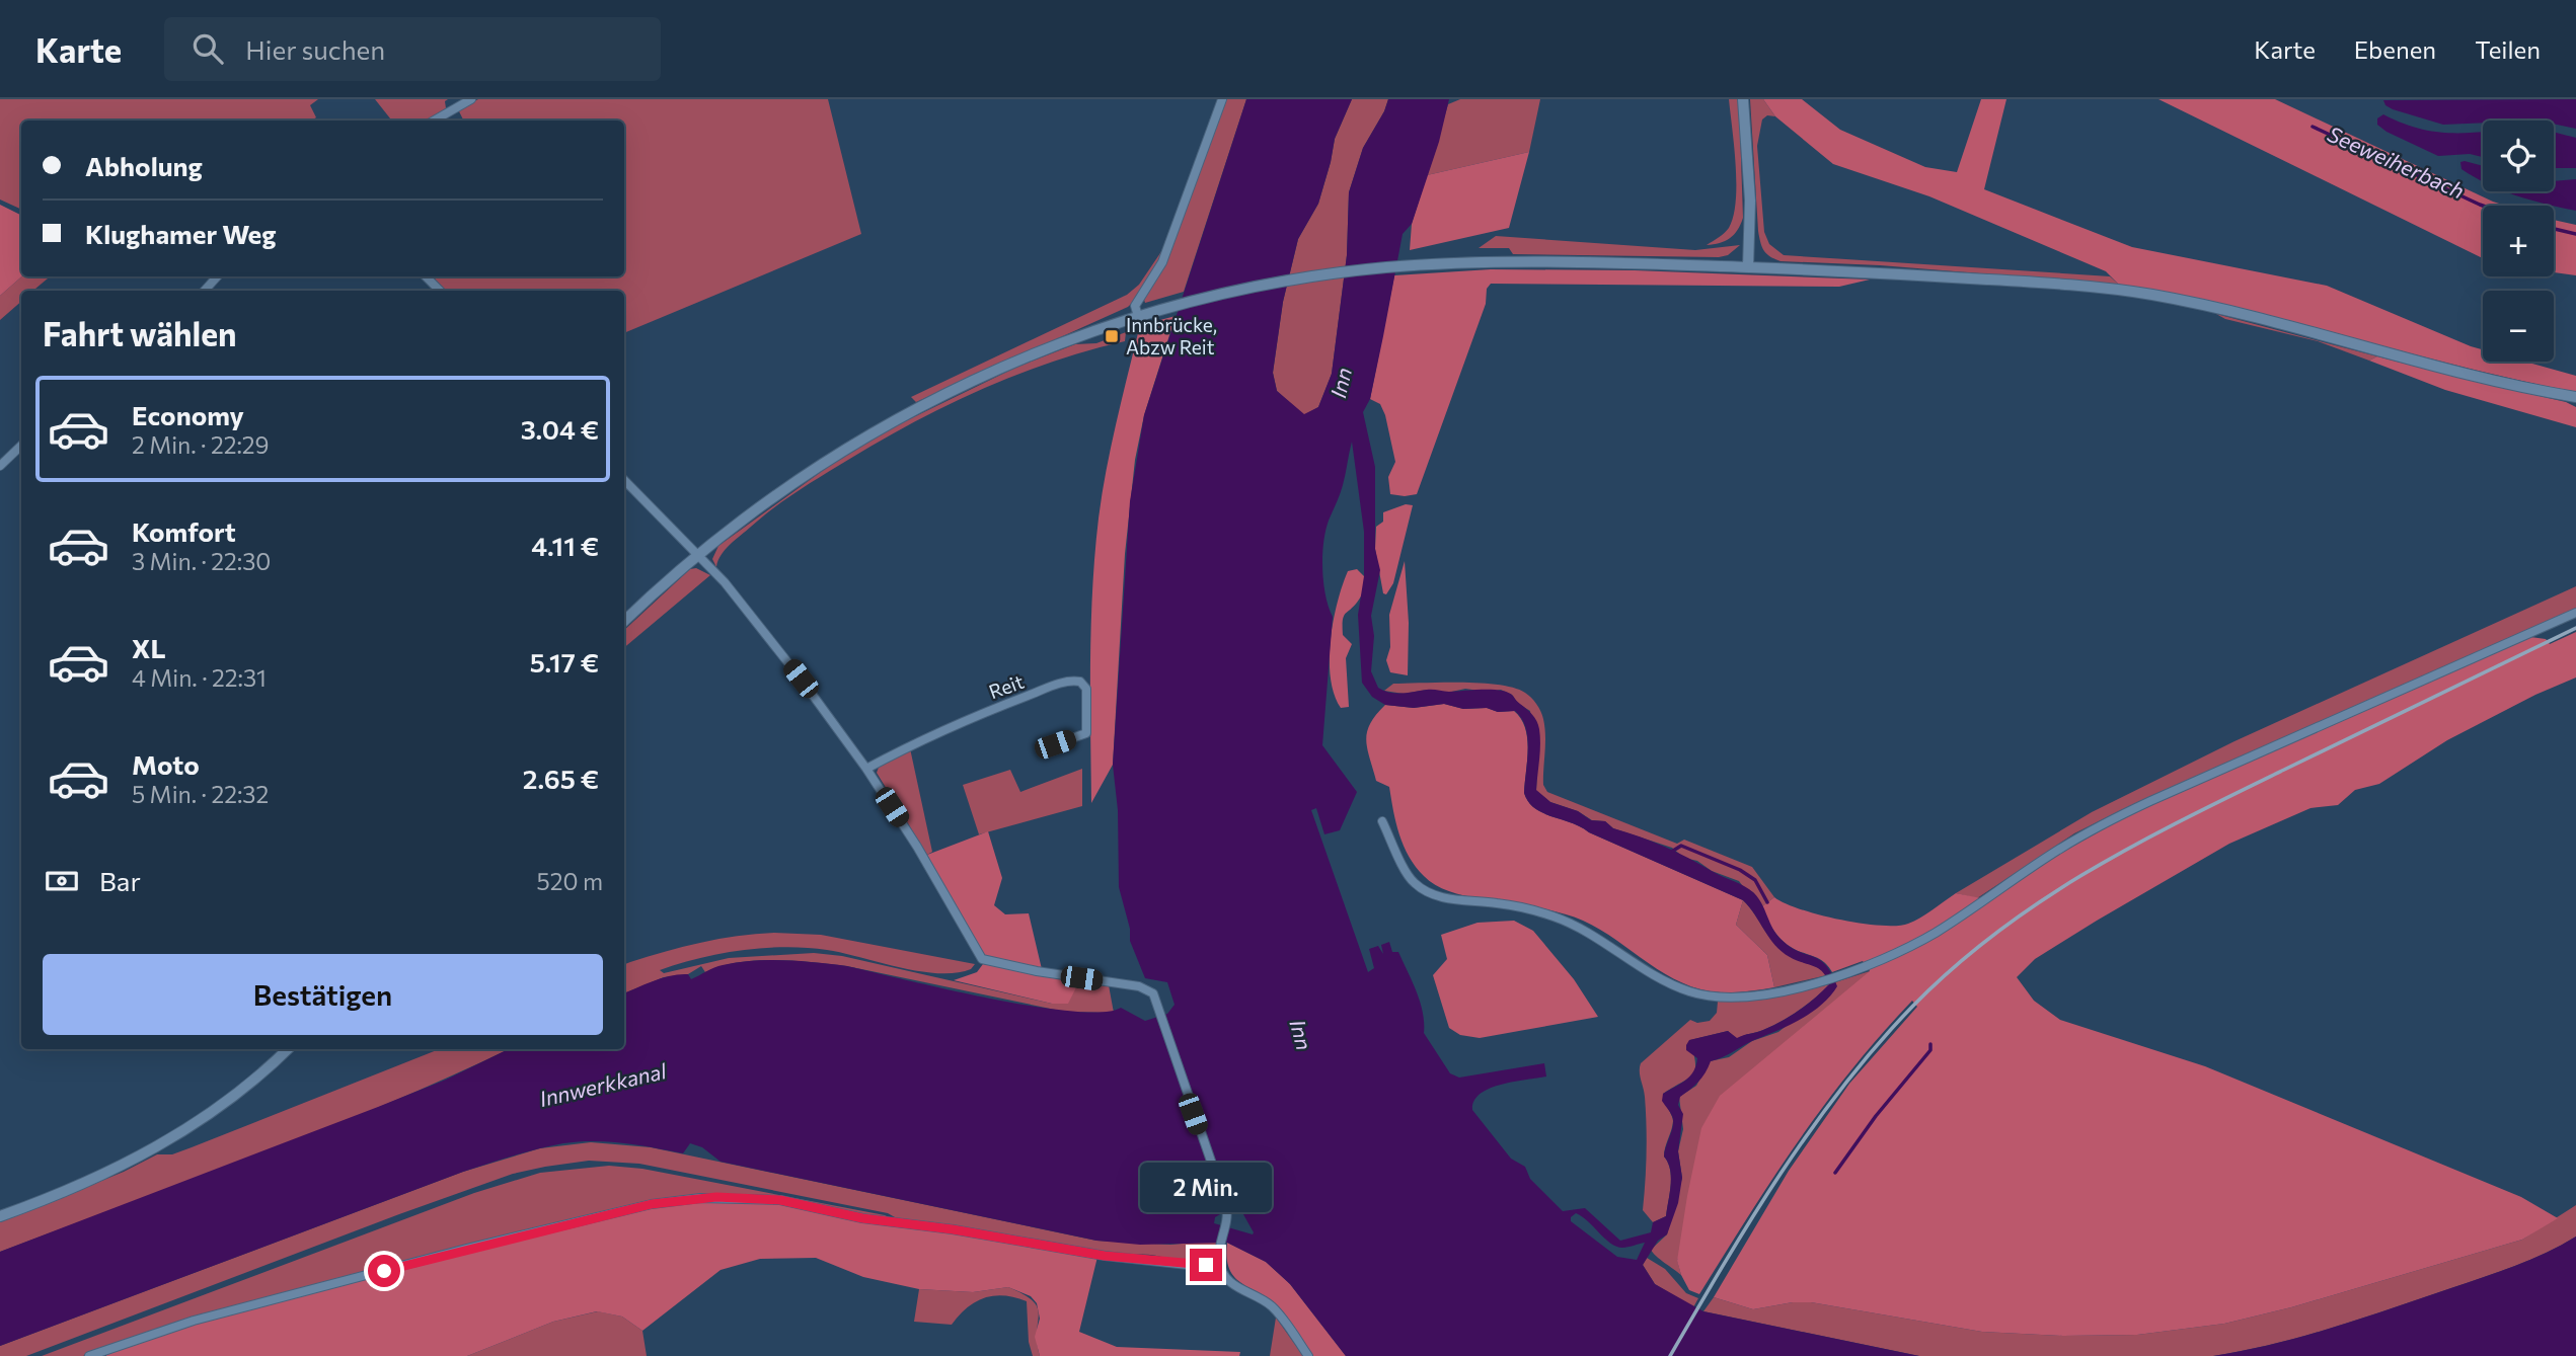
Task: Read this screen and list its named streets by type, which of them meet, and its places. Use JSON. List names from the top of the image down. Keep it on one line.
{"streets":{"street":["Reit"]},"water":["Seeweiherbach","Inn","Innwerkkanal"],"places":{"transit":["Innbrücke, Abzw Reit"]},"page":{"header":"Karte","search":"Hier suchen","nav":["Karte","Ebenen","Teilen"],"map_buttons":["+","−"],"banner":["Abholung","Klughamer Weg"],"heading":"Fahrt wählen","list":[{"name":"Economy","note":"2 Min. · 22:29","value":"3.04 €"},{"name":"Komfort","note":"3 Min. · 22:30","value":"4.11 €"},{"name":"XL","note":"4 Min. · 22:31","value":"5.17 €"},{"name":"Moto","note":"5 Min. · 22:32","value":"2.65 €"}],"pay":["Bar","520 m"],"buttons":"Bestätigen","bubble":"2 Min."}}
